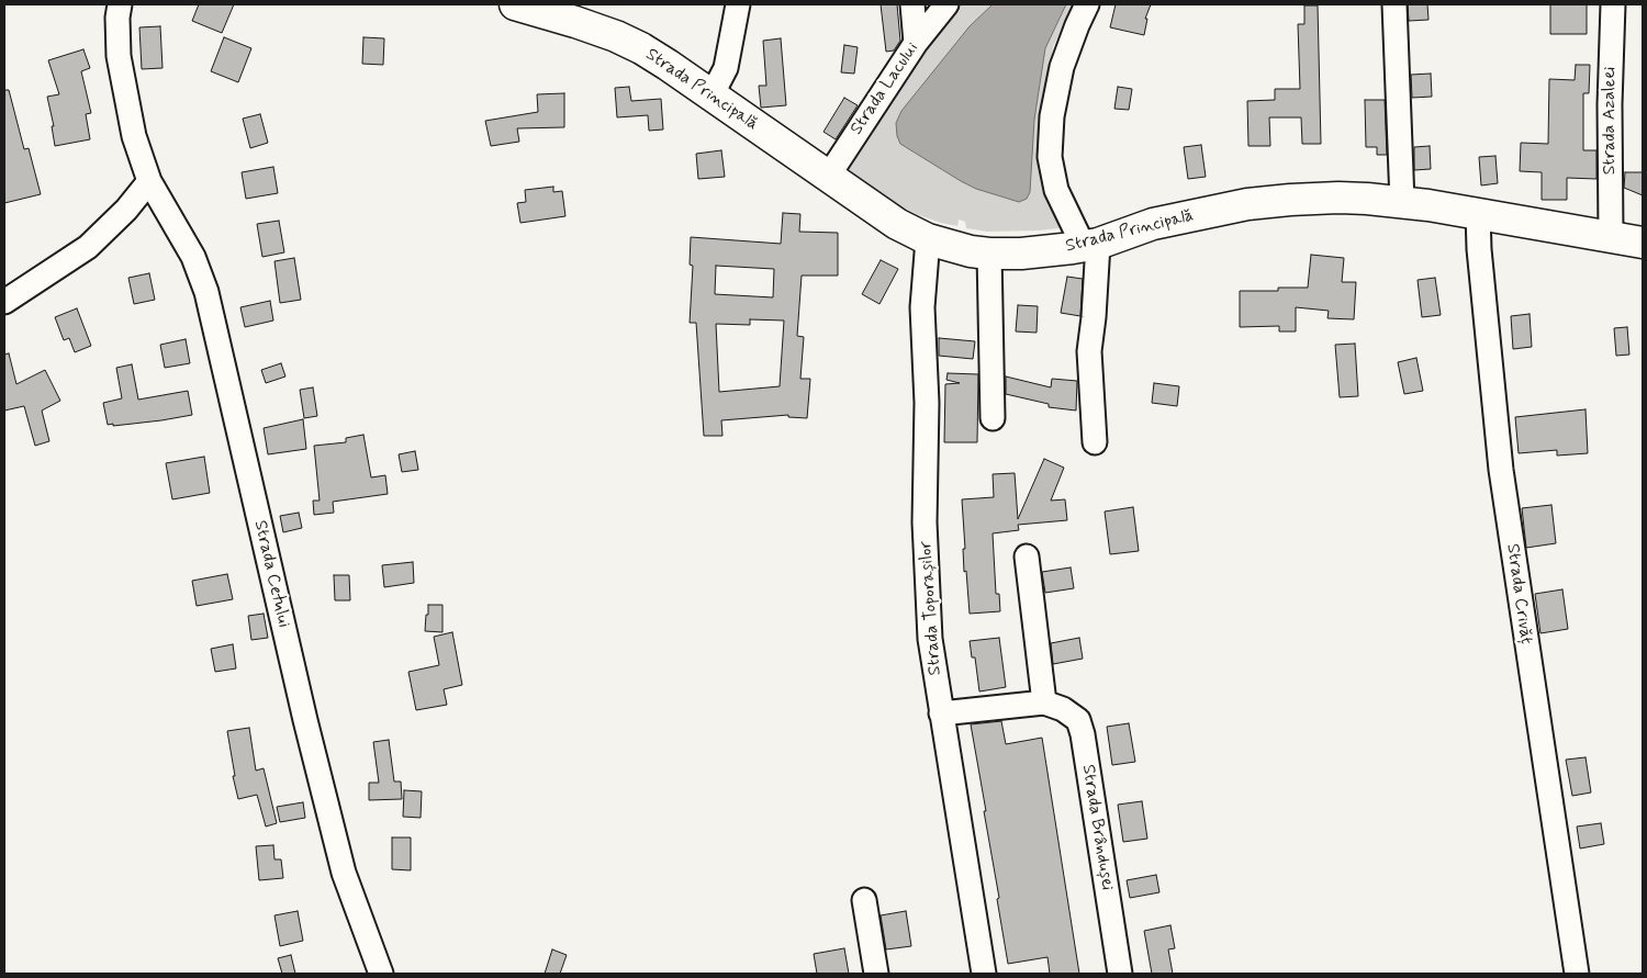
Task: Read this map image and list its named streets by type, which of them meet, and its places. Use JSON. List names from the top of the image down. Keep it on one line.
{"streets":{"main road":["Strada Principală"],"street":["Strada Lacului","Strada Azaleei","Strada Cetului","Strada Crivăț","Strada Toporașilor","Strada Brândușei"]},"crossings":[["Strada Lacului","Strada Principală"],["Strada Principală","Strada Azaleei"],["Strada Principală","Strada Crivăț"],["Strada Principală","Strada Toporașilor"],["Strada Toporașilor","Strada Brândușei"]]}
